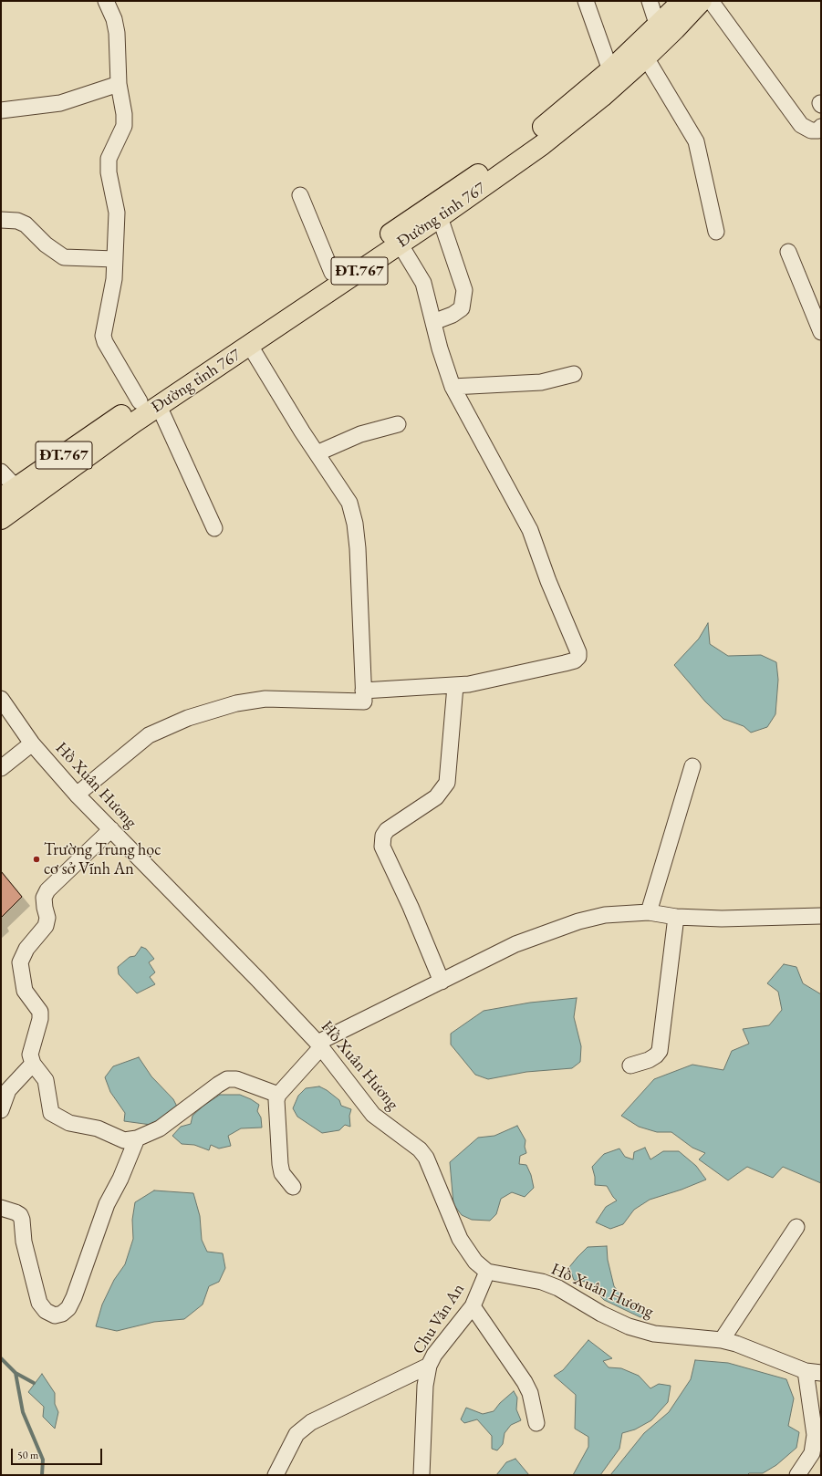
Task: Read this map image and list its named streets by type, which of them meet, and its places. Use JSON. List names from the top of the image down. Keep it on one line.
{"streets":{"main road":["Đường tỉnh 767","ĐT.767"],"street":["Hồ Xuân Hương","Chu Văn An"]},"crossings":[["Hồ Xuân Hương","Chu Văn An"]],"places":["Trường Trung học cơ sở Vĩnh An"],"scale_bar":"50 m"}
